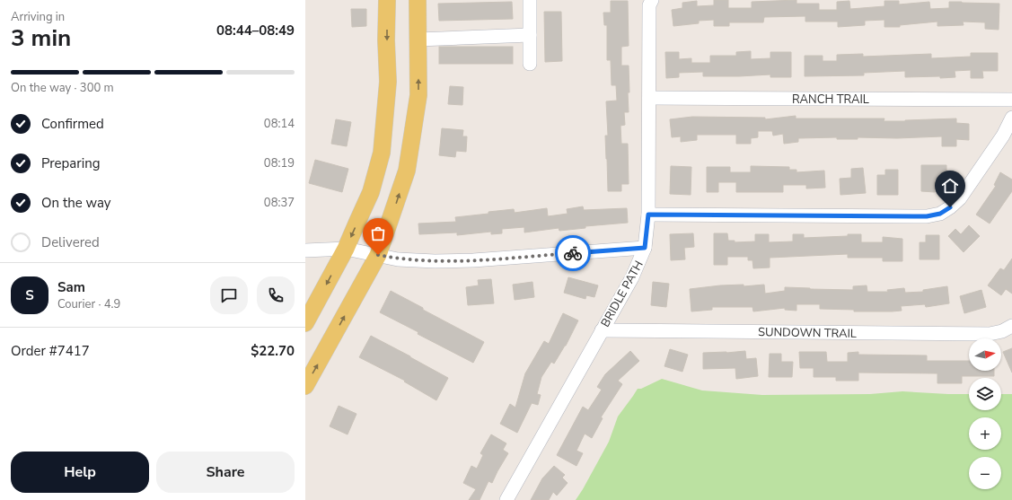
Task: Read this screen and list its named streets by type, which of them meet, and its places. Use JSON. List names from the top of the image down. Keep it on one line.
{"streets":{"street":["RANCH TRAIL","BRIDLE PATH","SUNDOWN TRAIL"]},"crossings":[["RANCH TRAIL","BRIDLE PATH"],["BRIDLE PATH","SUNDOWN TRAIL"]],"north":"right","page":{"heading":["3 min","Arriving in","08:44–08:49"],"panel":["Sam","Courier · 4.9","Order #7417","$22.70"],"bar":"On the way · 300 m","list":[["Confirmed","08:14"],["Preparing","08:19"],["On the way","08:37"],"Delivered"],"round":"S","map_buttons":["+","−"],"buttons":["Help","Share"]}}
